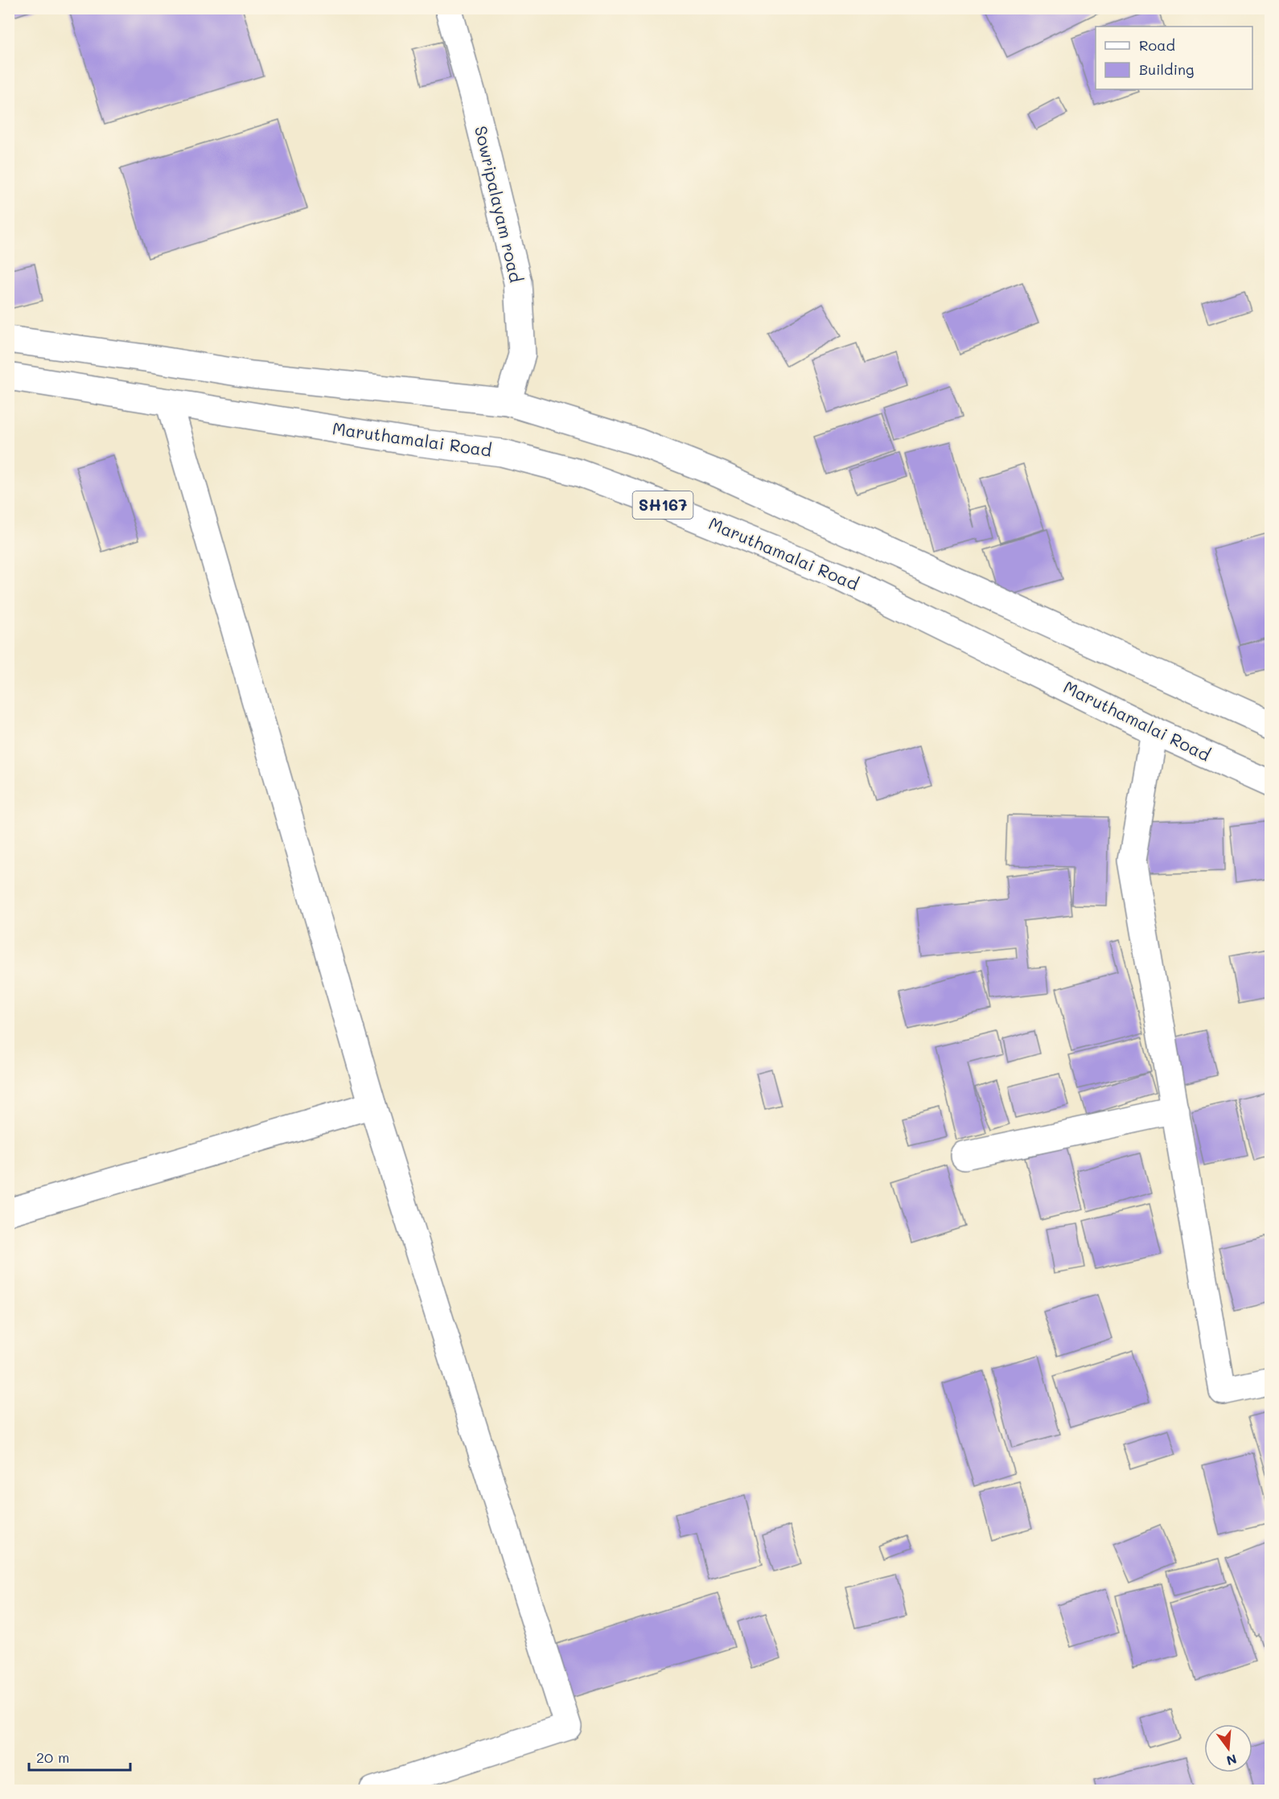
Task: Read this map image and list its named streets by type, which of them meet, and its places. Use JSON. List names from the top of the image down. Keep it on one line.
{"streets":{"street":["Sowripalayam road","Maruthamalai Road","SH167"]},"legend":["Road","Building"],"scale_bar":"20 m","north":"bottom"}
